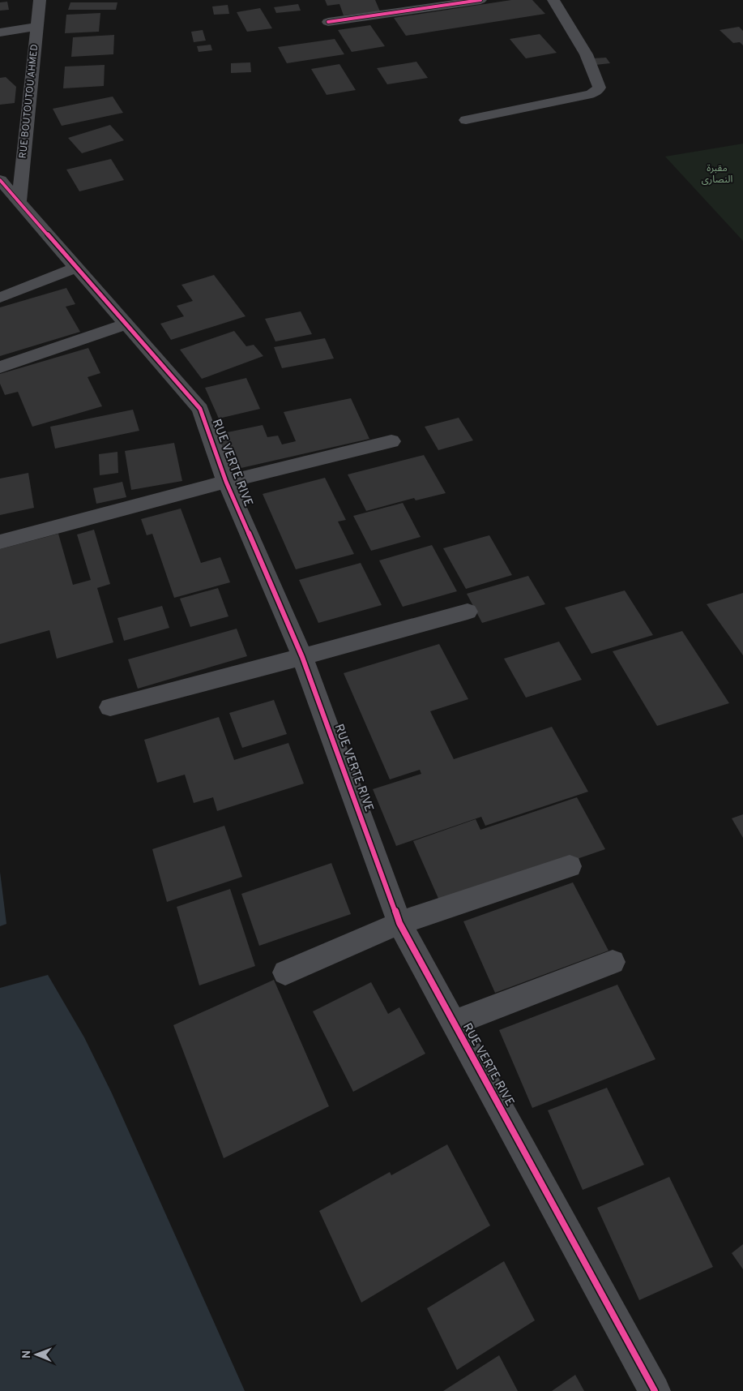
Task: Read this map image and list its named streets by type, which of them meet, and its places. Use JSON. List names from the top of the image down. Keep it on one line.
{"streets":{"street":["RUE BOUTOUTOU AHMED","RUE VERTE RIVE"]},"crossings":[["RUE BOUTOUTOU AHMED","RUE VERTE RIVE"]],"parks":["مقبرة النصارى"],"north":"left"}
